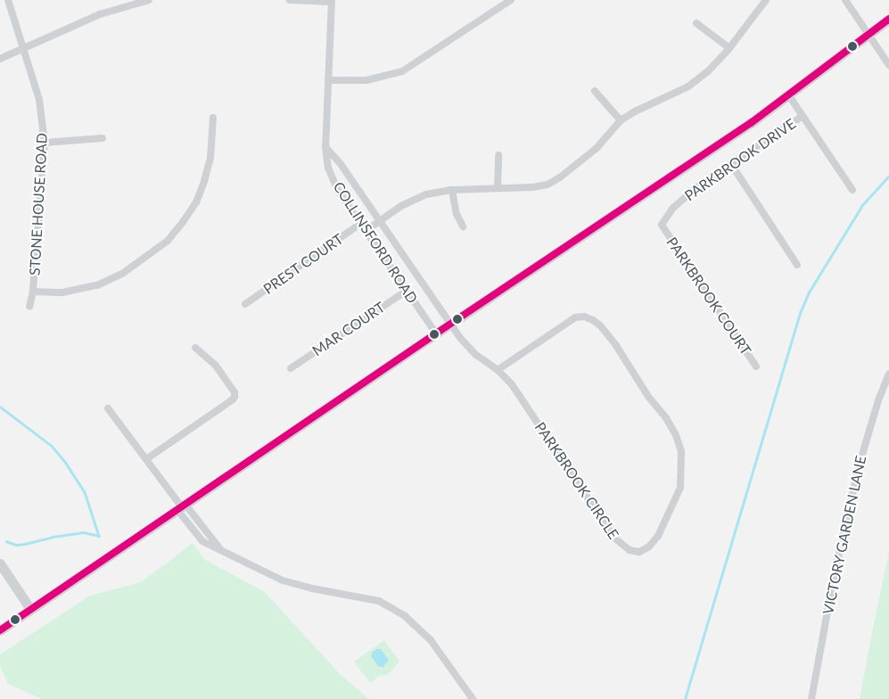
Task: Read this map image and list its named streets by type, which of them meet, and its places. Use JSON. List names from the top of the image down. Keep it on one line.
{"streets":{"street":["PARKBROOK DRIVE","STONE HOUSE ROAD","COLLINSFORD ROAD","PREST COURT","PARKBROOK COURT","MAR COURT","PARKBROOK CIRCLE","VICTORY GARDEN LANE"]},"crossings":[["PARKBROOK DRIVE","PARKBROOK COURT"],["COLLINSFORD ROAD","PREST COURT"],["COLLINSFORD ROAD","MAR COURT"],["COLLINSFORD ROAD","PARKBROOK CIRCLE"]]}
